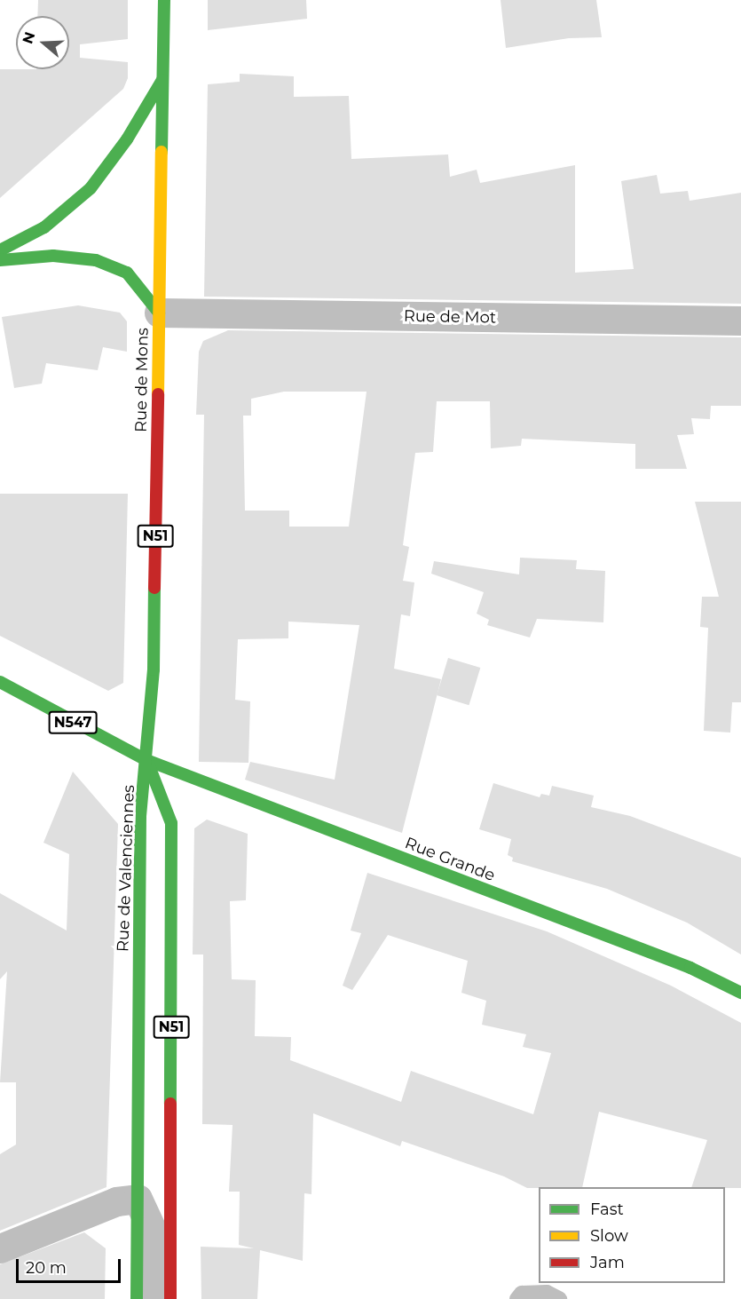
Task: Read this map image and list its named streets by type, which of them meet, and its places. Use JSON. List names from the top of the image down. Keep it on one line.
{"streets":{"main road":["Rue de Mons","N51","N547","Rue Grande","Rue de Valenciennes"],"street":["Rue de Mot"]},"crossings":[["Rue de Mot","Rue de Mons"],["Rue de Mons","N547"],["Rue de Mons","Rue Grande"],["Rue de Mons","Rue de Valenciennes"],["N547","Rue Grande"],["N547","Rue de Valenciennes"],["Rue Grande","Rue de Valenciennes"]],"legend":["Fast","Slow","Jam"],"scale_bar":"20 m","north":"left"}
